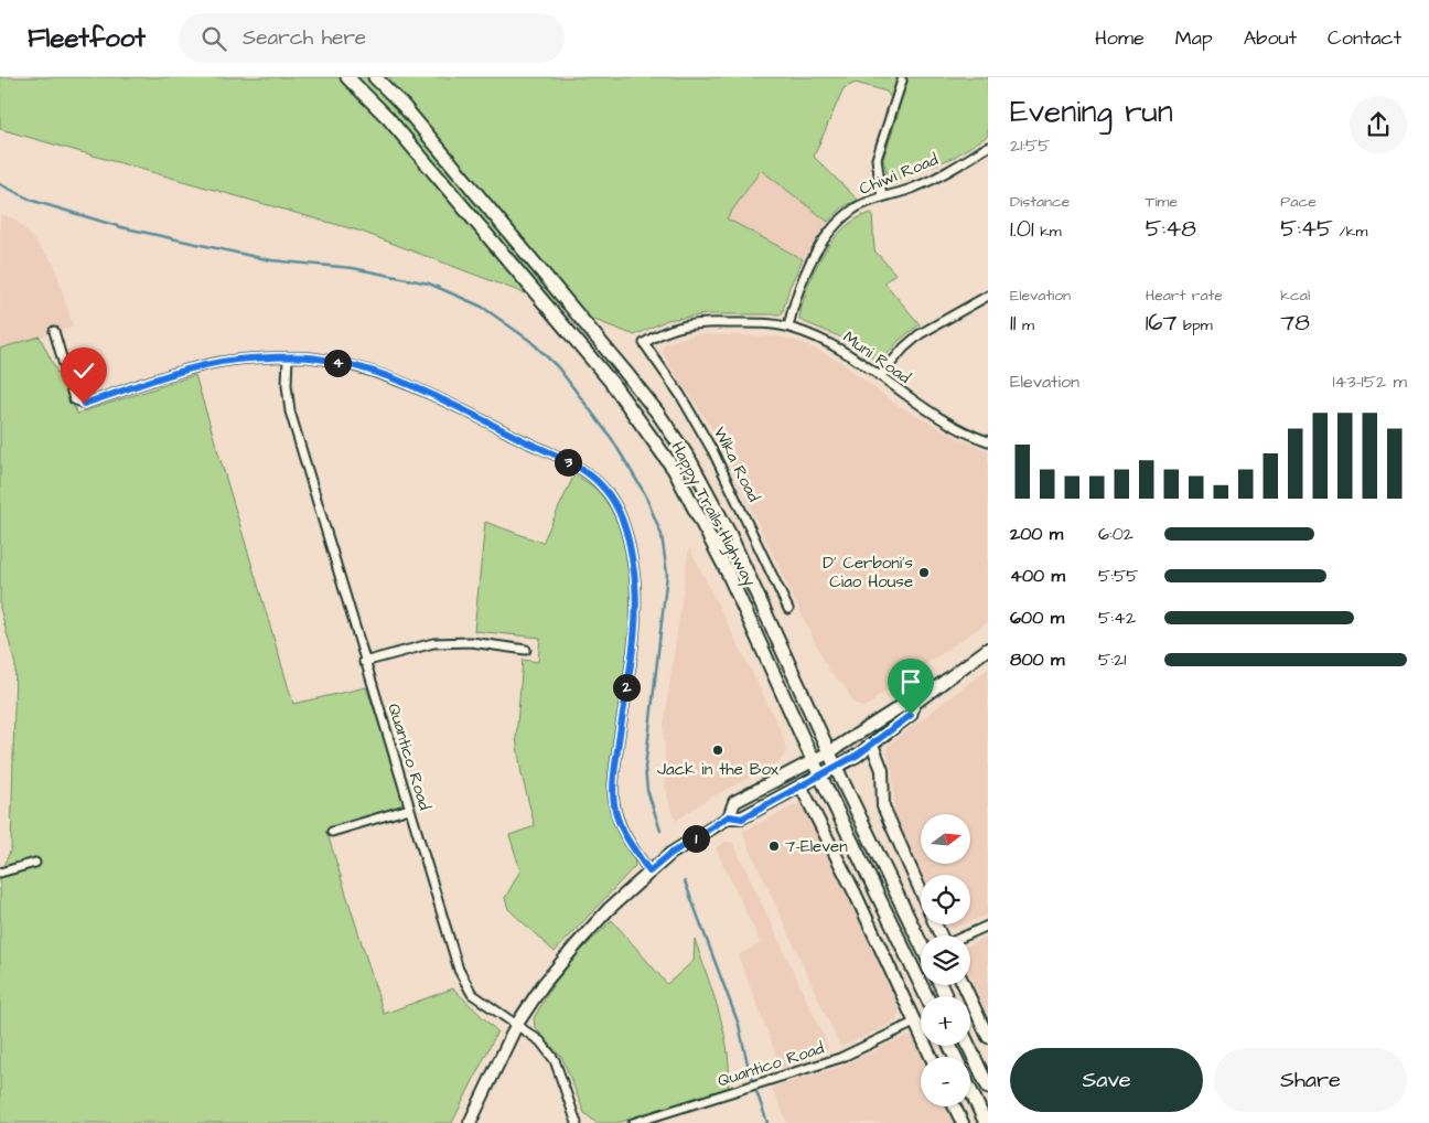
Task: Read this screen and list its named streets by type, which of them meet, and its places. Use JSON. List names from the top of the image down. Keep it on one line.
{"streets":{"main road":["Happy Trails Highway"],"street":["Chiwi Road","Muni Road","Wika Road","Quantico Road"]},"crossings":[["Chiwi Road","Muni Road"],["Muni Road","Wika Road"]],"places":["D' Cerboni's Ciao House","Jack in the Box","7-Eleven"],"north":"right","page":{"header":"Fleetfoot","search":"Search here","nav":["Home","Map","About","Contact"],"heading":["Evening run","21:55"],"stats":[["Distance","1.01 km"],["Time","5:48"],["Pace","5:45 /km"],["Elevation","11 m"],["Heart rate","167 bpm"],["kcal","78"]],"pins":["4","3","2","1"],"chart":["Elevation","143–152 m"],"list":[{"name":"200 m","note":"6:02"},{"name":"400 m","note":"5:55"},{"name":"600 m","note":"5:42"},{"name":"800 m","note":"5:21"}],"map_buttons":["+","−"],"buttons":["Save","Share"]}}
